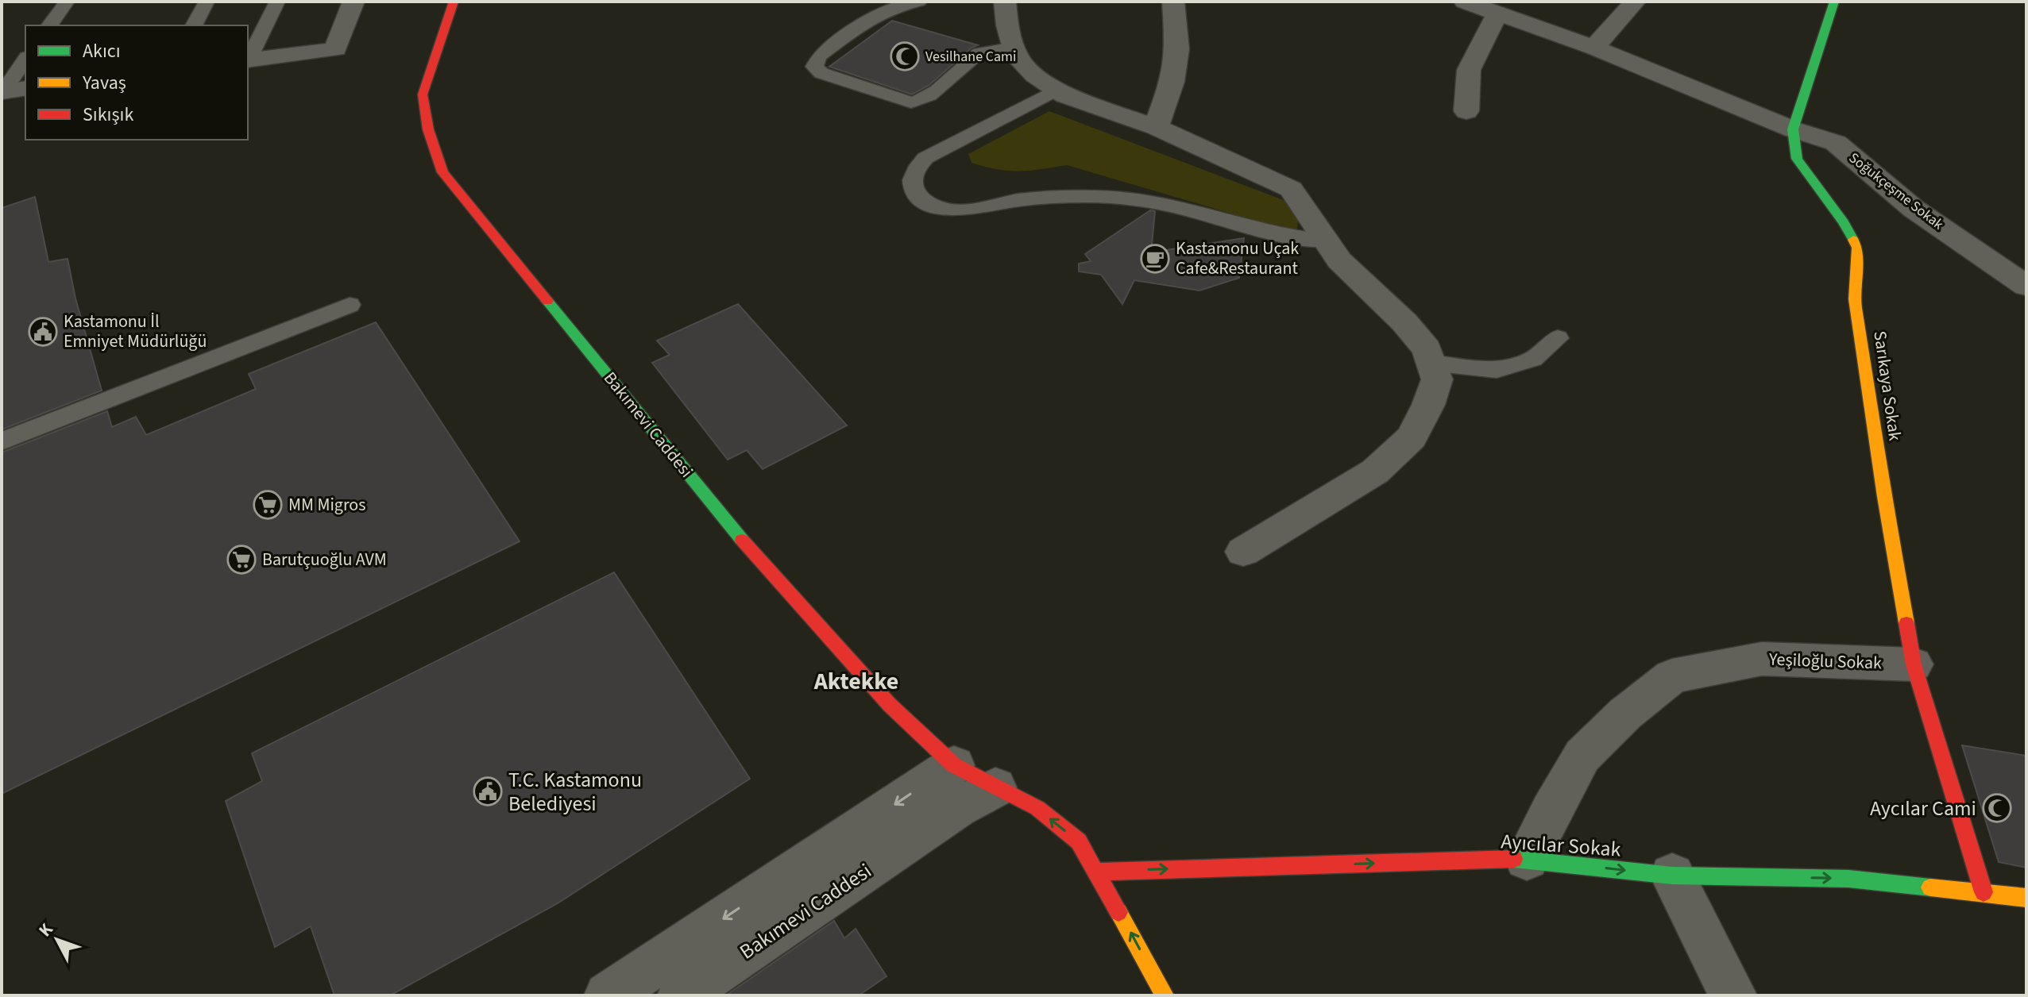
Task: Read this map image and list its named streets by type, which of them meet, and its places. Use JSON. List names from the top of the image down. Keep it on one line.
{"streets":{"street":["Soğukçeşme Sokak","Sarıkaya Sokak","Bakımevi Caddesi","Yeşiloğlu Sokak","Ayıcılar Sokak"]},"crossings":[["Soğukçeşme Sokak","Sarıkaya Sokak"],["Sarıkaya Sokak","Yeşiloğlu Sokak"],["Bakımevi Caddesi","Ayıcılar Sokak"],["Yeşiloğlu Sokak","Ayıcılar Sokak"]],"one_way":["Ayıcılar Sokak"],"districts":["Aktekke"],"places":{"mosque":["Vesilhane Cami","Aycılar Cami"],"cafe":["Kastamonu Uçak Cafe&Restaurant"],"public building":["Kastamonu İl Emniyet Müdürlüğü","T.C. Kastamonu Belediyesi"],"supermarket":["MM Migros","Barutçuoğlu AVM"]},"legend":["Akıcı","Yavaş","Sıkışık"],"north":"top left"}
